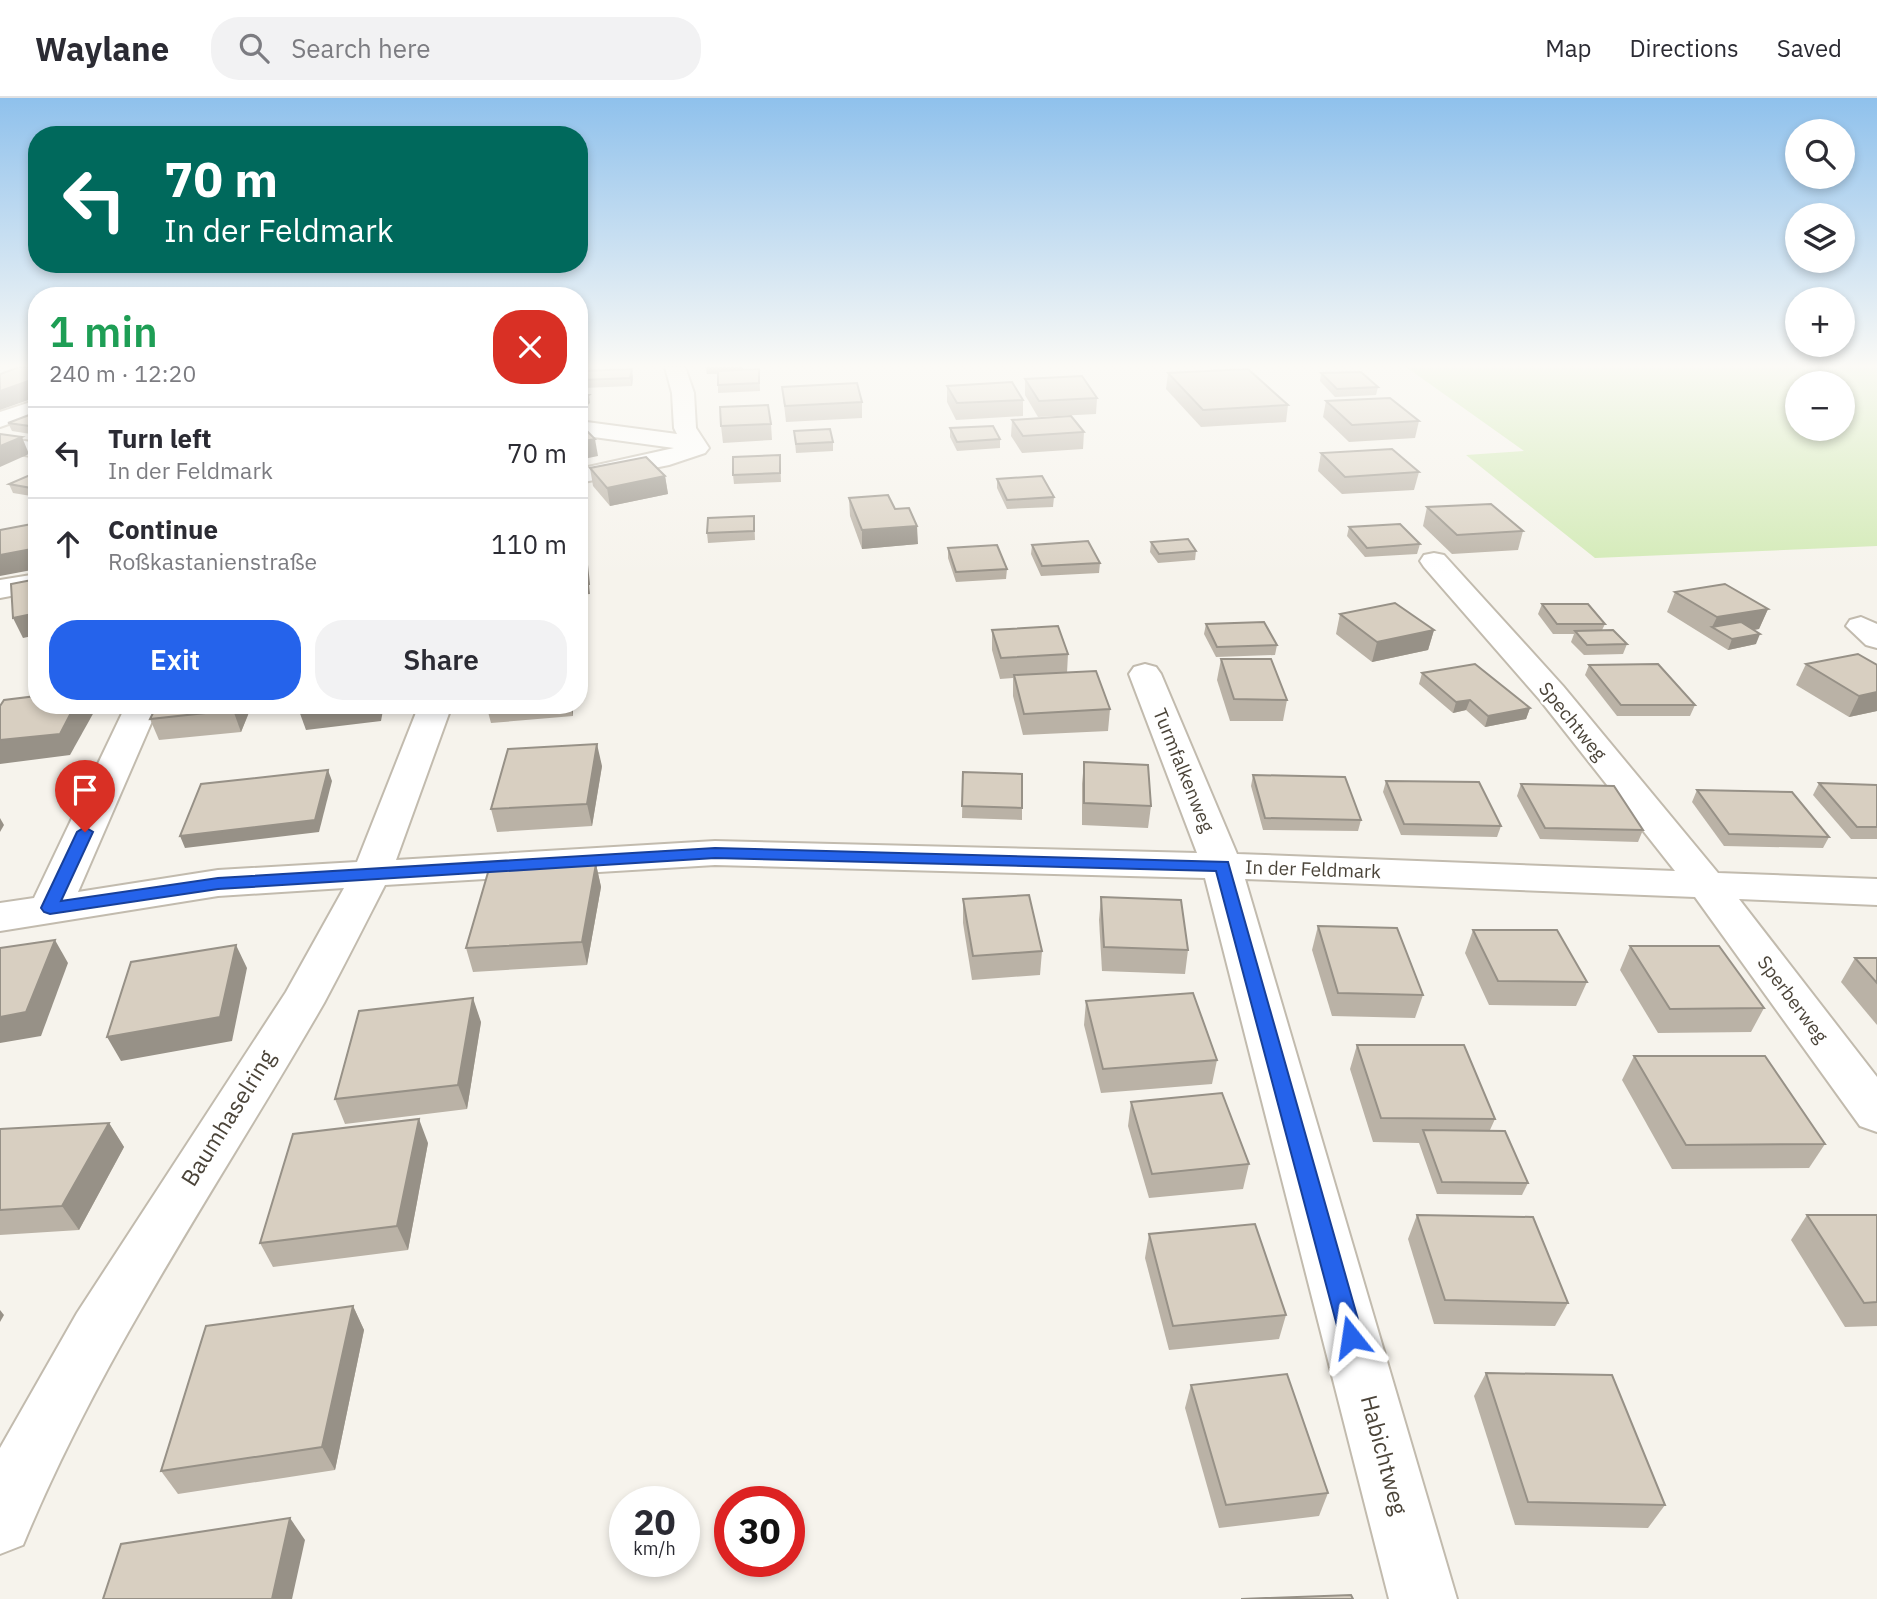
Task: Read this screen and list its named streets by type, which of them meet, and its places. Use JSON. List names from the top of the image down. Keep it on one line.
{"streets":{"street":["Spechtweg","Turmfalkenweg","In der Feldmark","Sperberweg","Baumhaselring","Habichtweg"]},"crossings":[["Spechtweg","In der Feldmark"],["Spechtweg","Sperberweg"],["Turmfalkenweg","In der Feldmark"],["Turmfalkenweg","Habichtweg"],["In der Feldmark","Sperberweg"],["In der Feldmark","Baumhaselring"],["In der Feldmark","Habichtweg"]],"page":{"header":"Waylane","search":"Search here","nav":["Map","Directions","Saved"],"map_buttons":["+","−"],"turn":["70 m","In der Feldmark"],"heading":["1 min","240 m · 12:20"],"list":[{"name":"Turn left","note":"In der Feldmark","value":"70 m"},{"name":"Continue","note":"Roßkastanienstraße","value":"110 m"}],"buttons":["Exit","Share"],"speed":"20 km/h","limit":"30"}}
